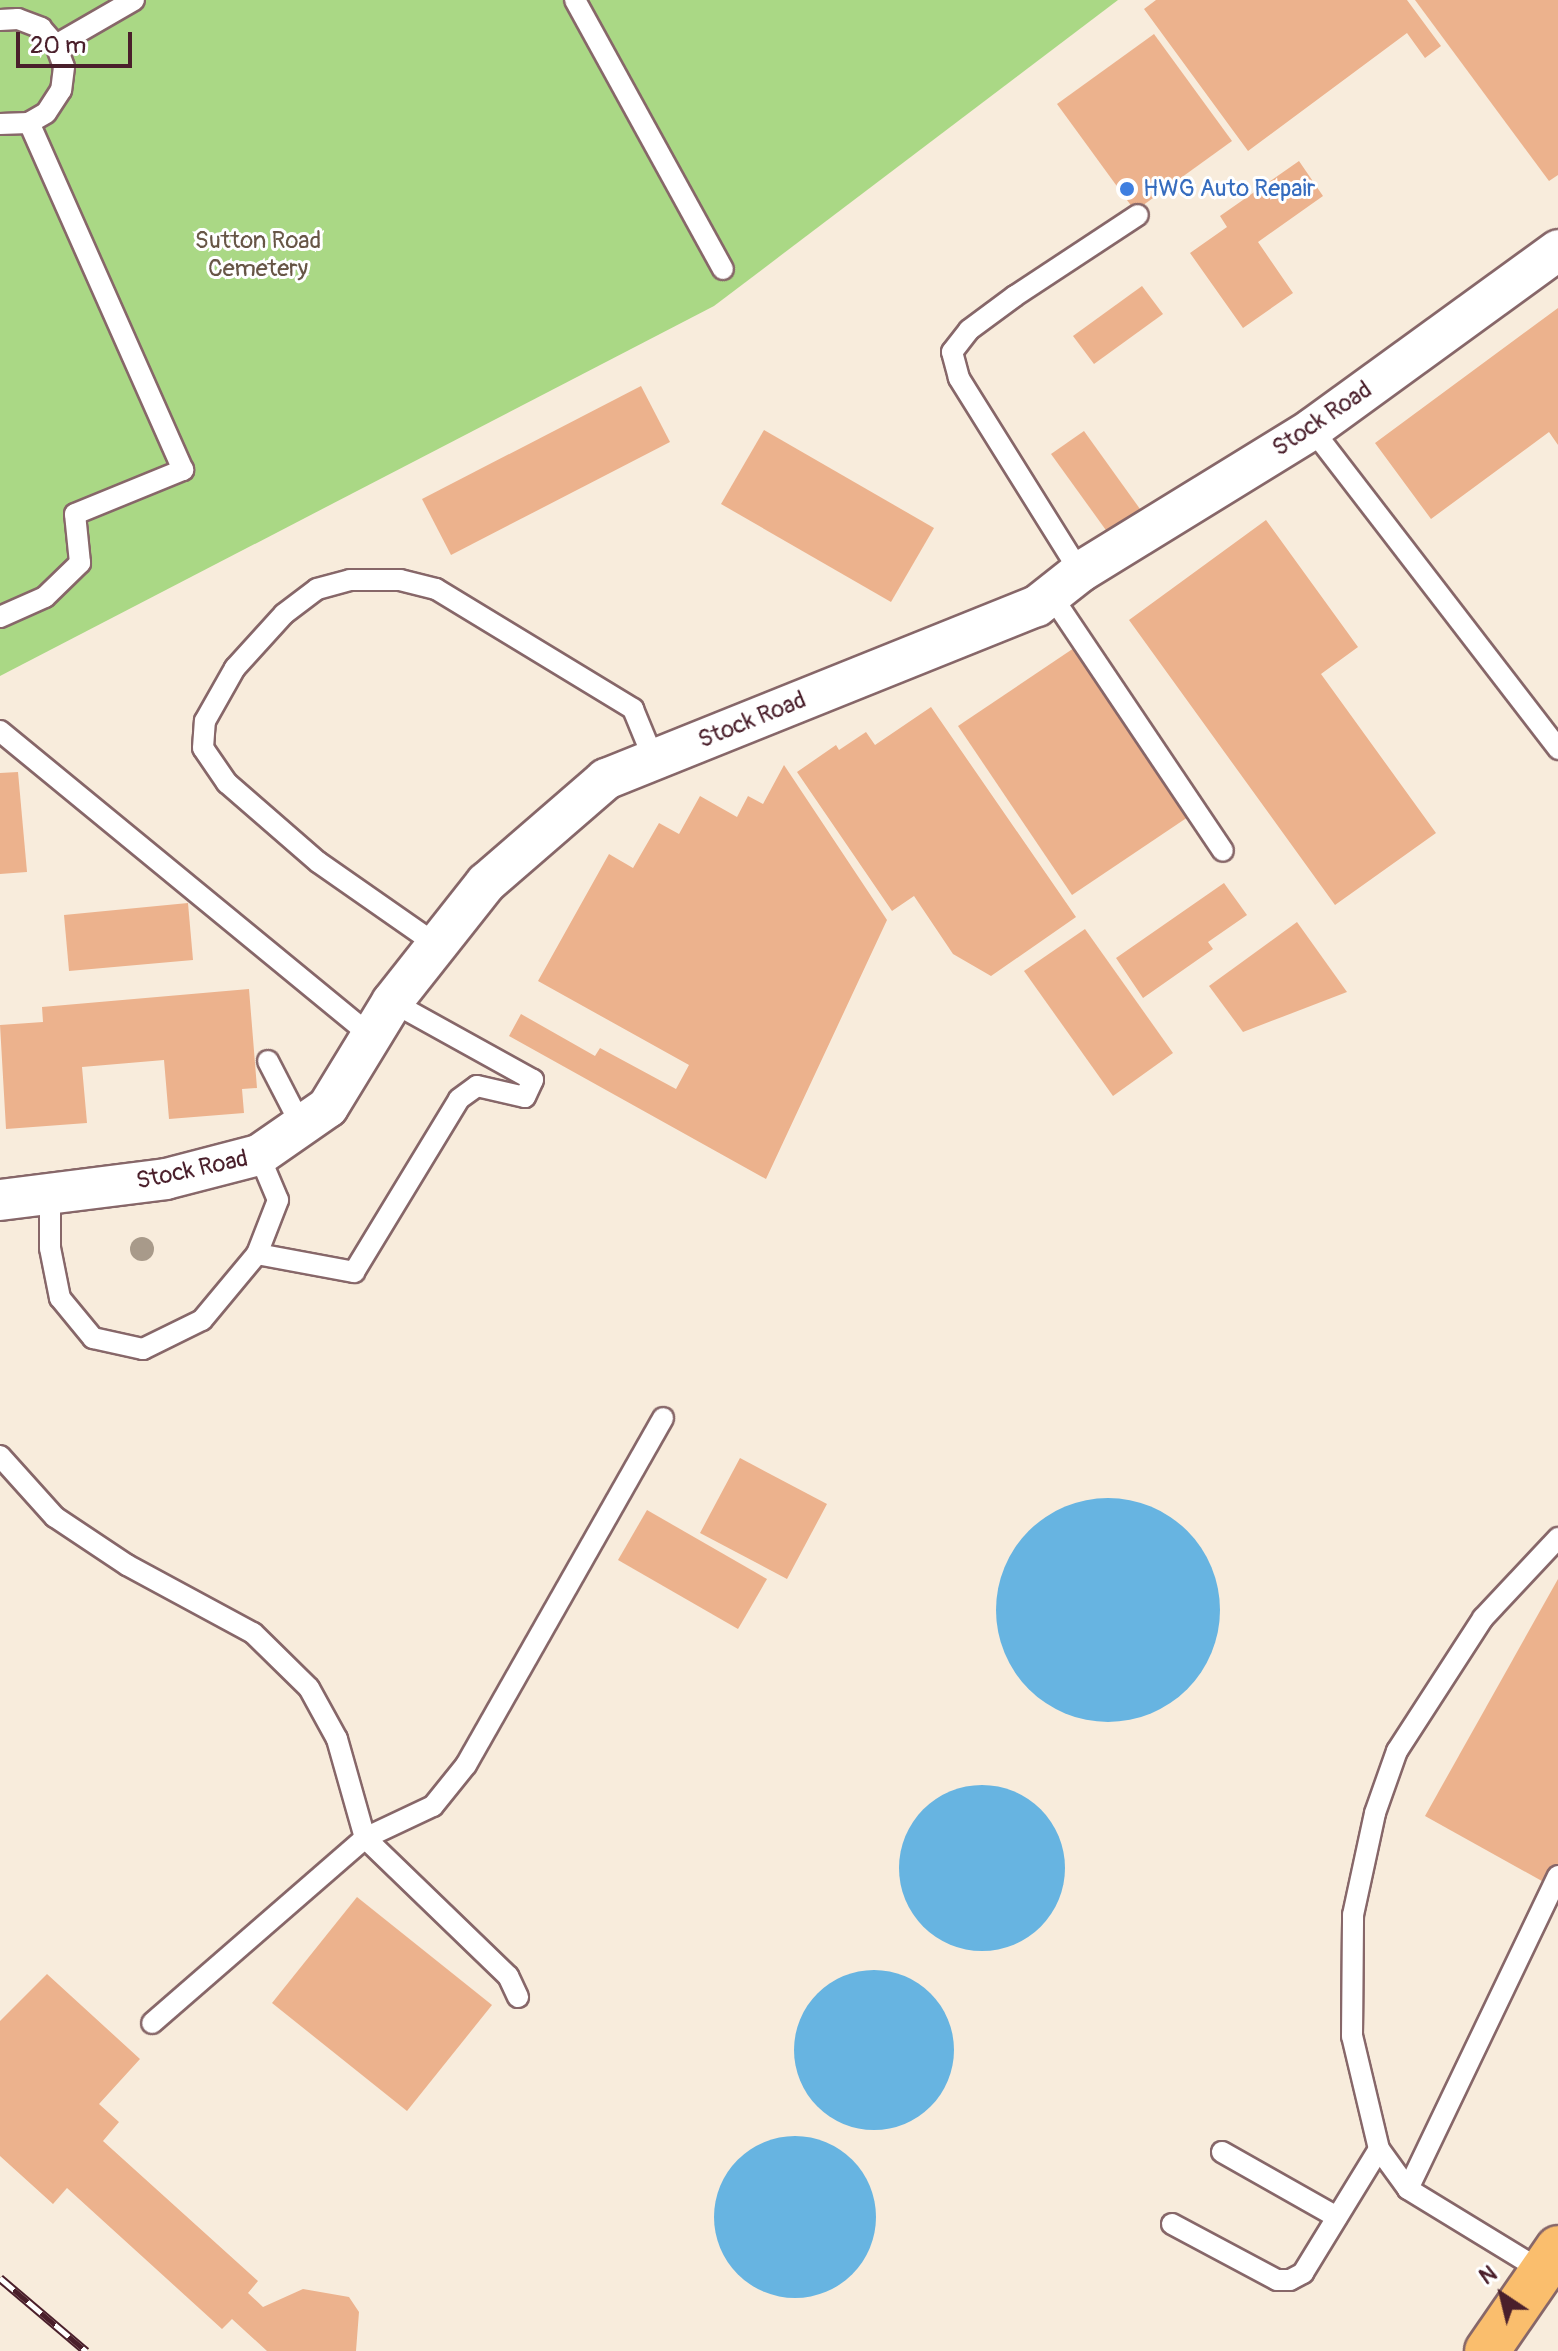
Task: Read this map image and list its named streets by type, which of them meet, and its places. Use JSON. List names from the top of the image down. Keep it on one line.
{"streets":{"street":["Stock Road"]},"parks":["Sutton Road Cemetery"],"places":["HWG Auto Repair"],"scale_bar":"20 m","north":"top left"}
